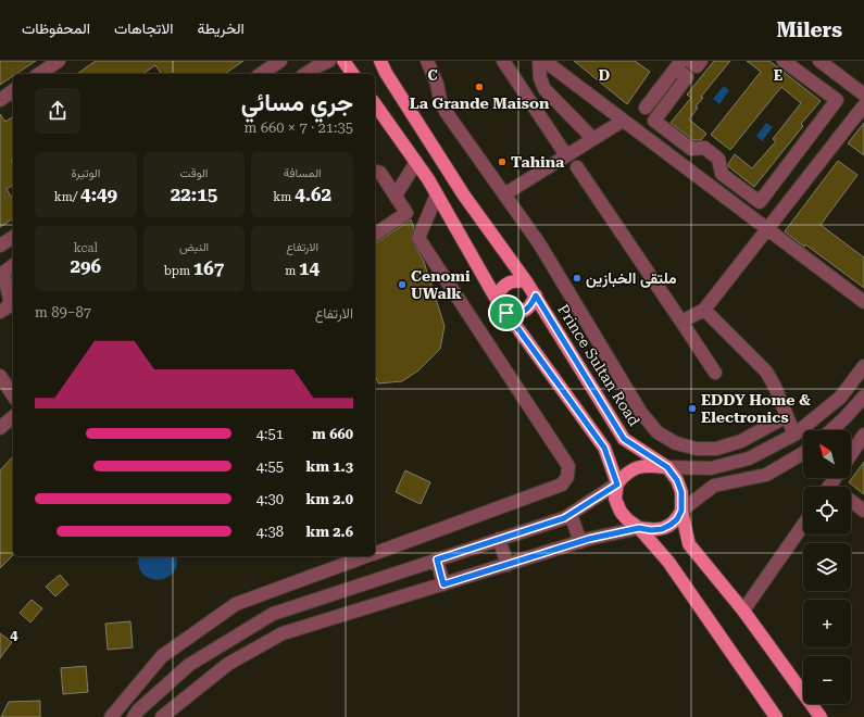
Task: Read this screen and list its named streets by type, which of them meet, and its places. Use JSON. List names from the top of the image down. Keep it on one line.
{"streets":{"main road":["Prince Sultan Road"]},"places":["La Grande Maison","Tahina","ملتقى الخبازين","Cenomi UWalk","EDDY Home & Electronics"],"north":"top left","page":{"header":"Milers","nav":["الخريطة","الاتجاهات","المحفوظات"],"heading":["جري مسائي","21:35 · 7 × 660 m"],"stats":[["المسافة","4.62 km"],["الوقت","22:15"],["الوتيرة","4:49 /km"],["الارتفاع","14 m"],["النبض","167 bpm"],["kcal","296"]],"chart":["الارتفاع","87–89 m"],"list":[{"name":"660 m","note":"4:51"},{"name":"1.3 km","note":"4:55"},{"name":"2.0 km","note":"4:30"},{"name":"2.6 km","note":"4:38"}],"map_buttons":["+","−"]},"grid":{"columns":["C","D","E"],"rows":["4"]}}
